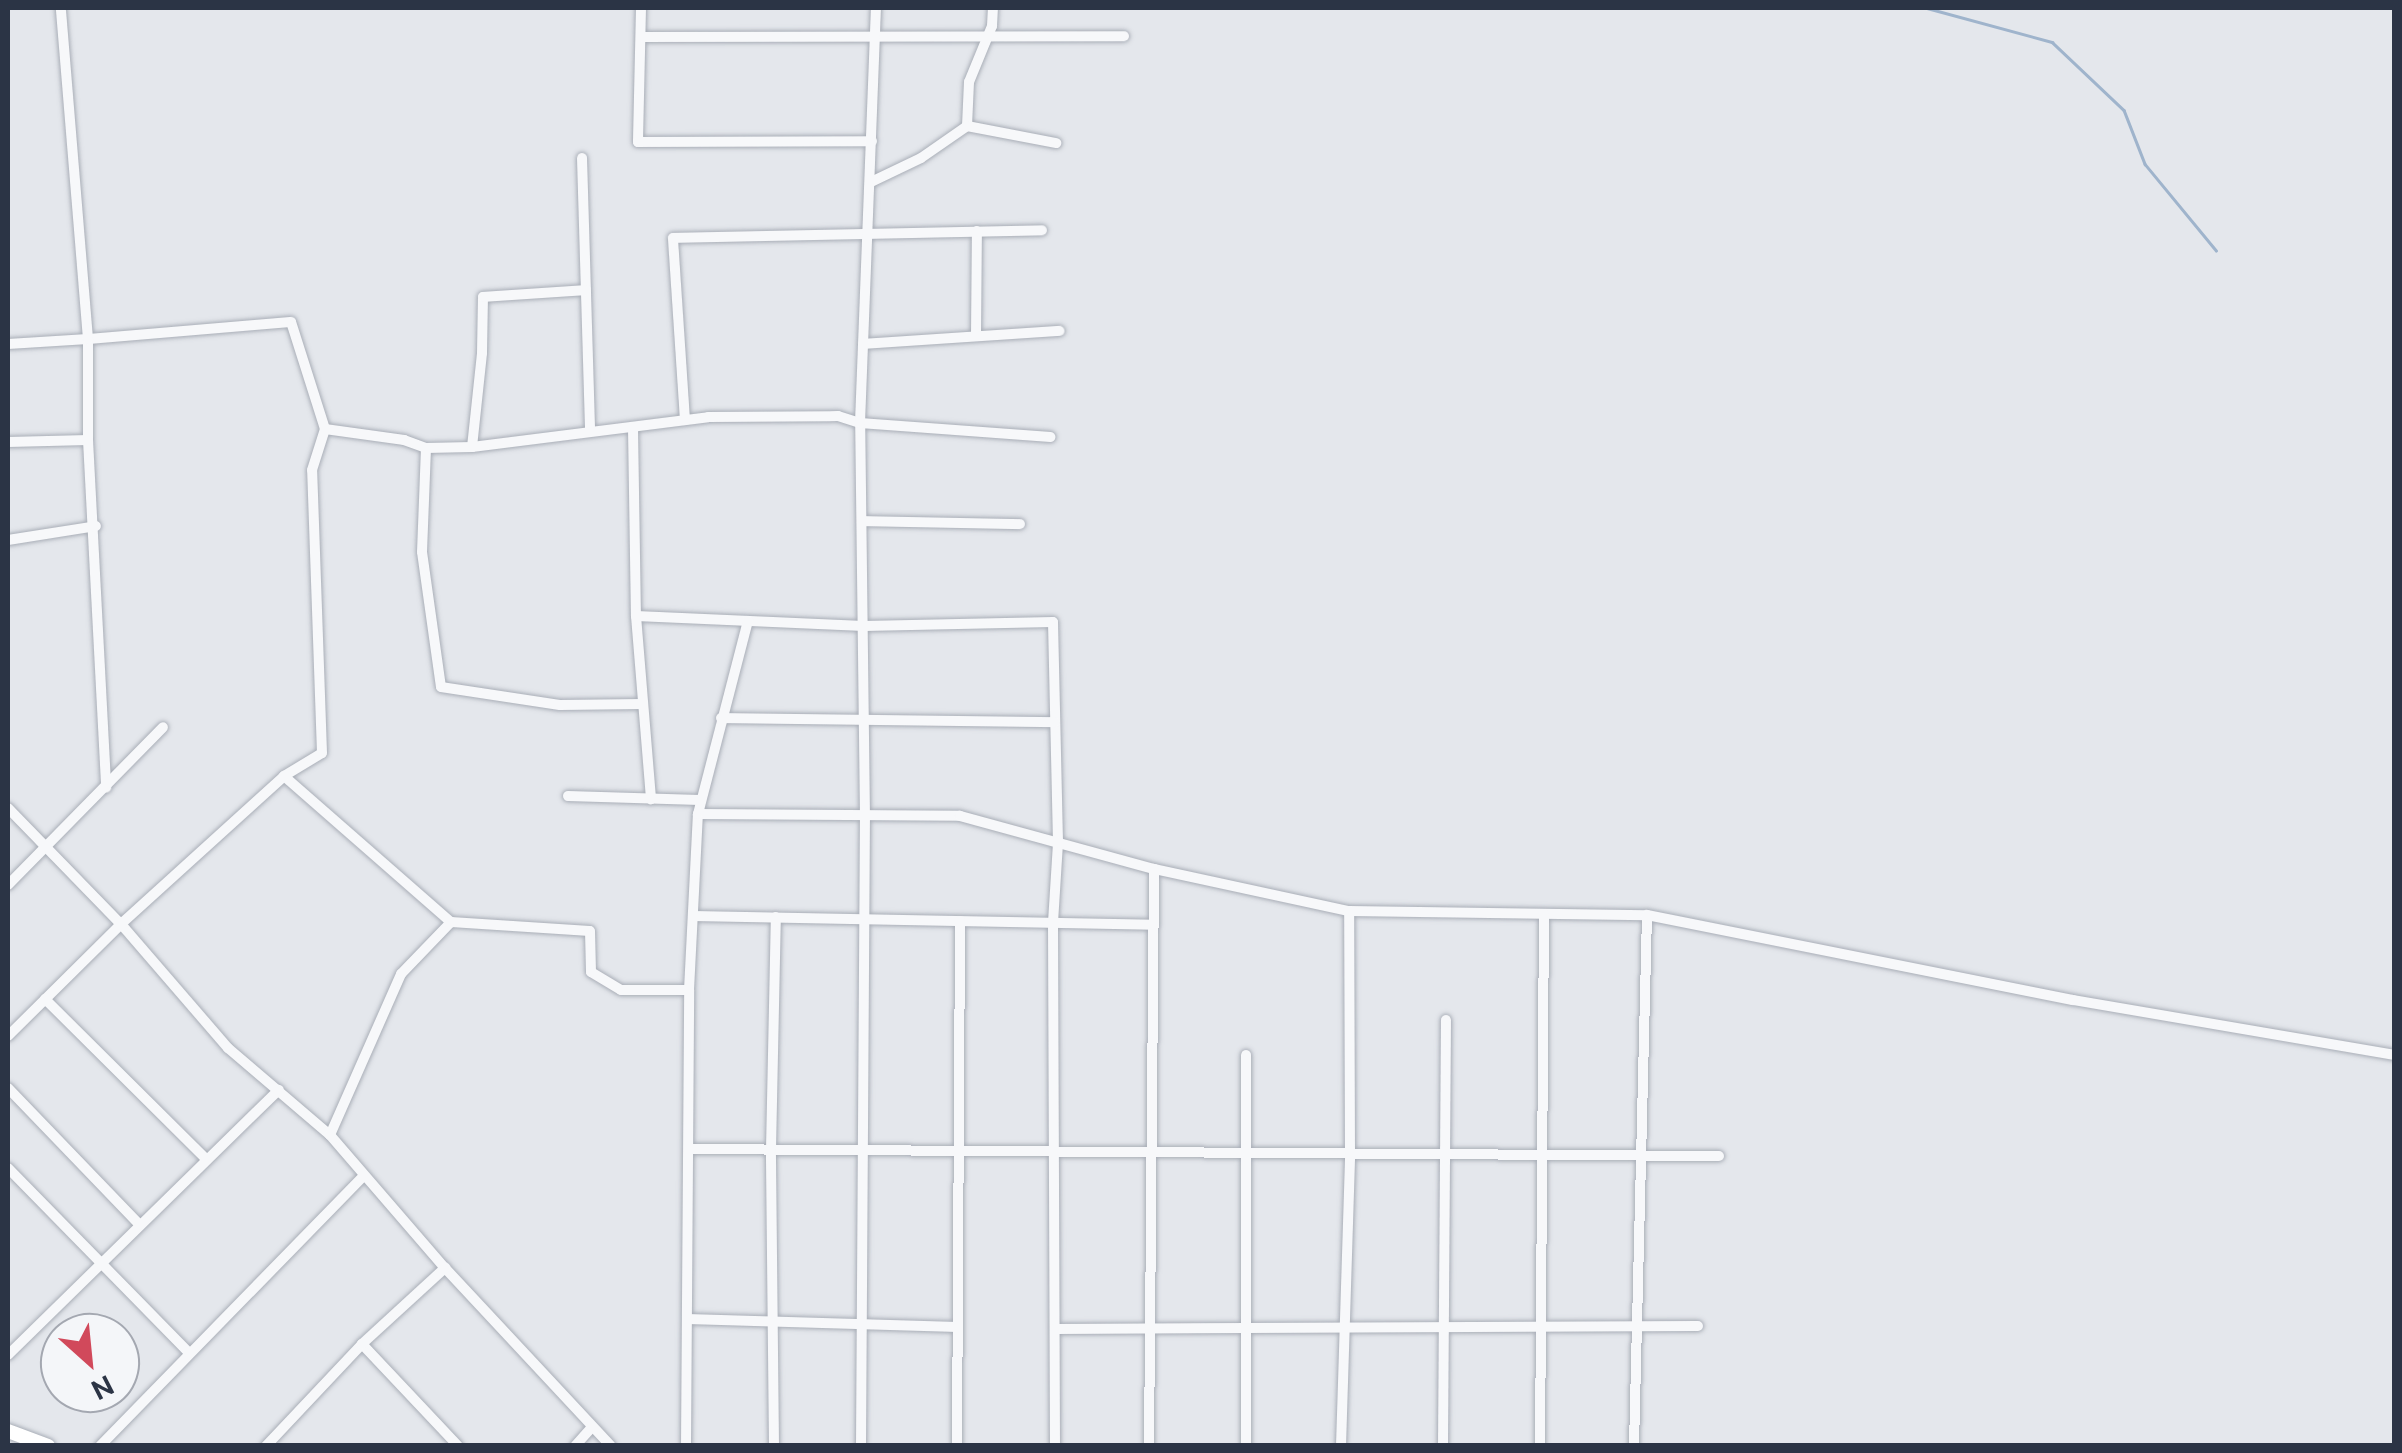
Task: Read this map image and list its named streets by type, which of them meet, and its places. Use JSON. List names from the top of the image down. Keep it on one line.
{"north":"bottom right"}
